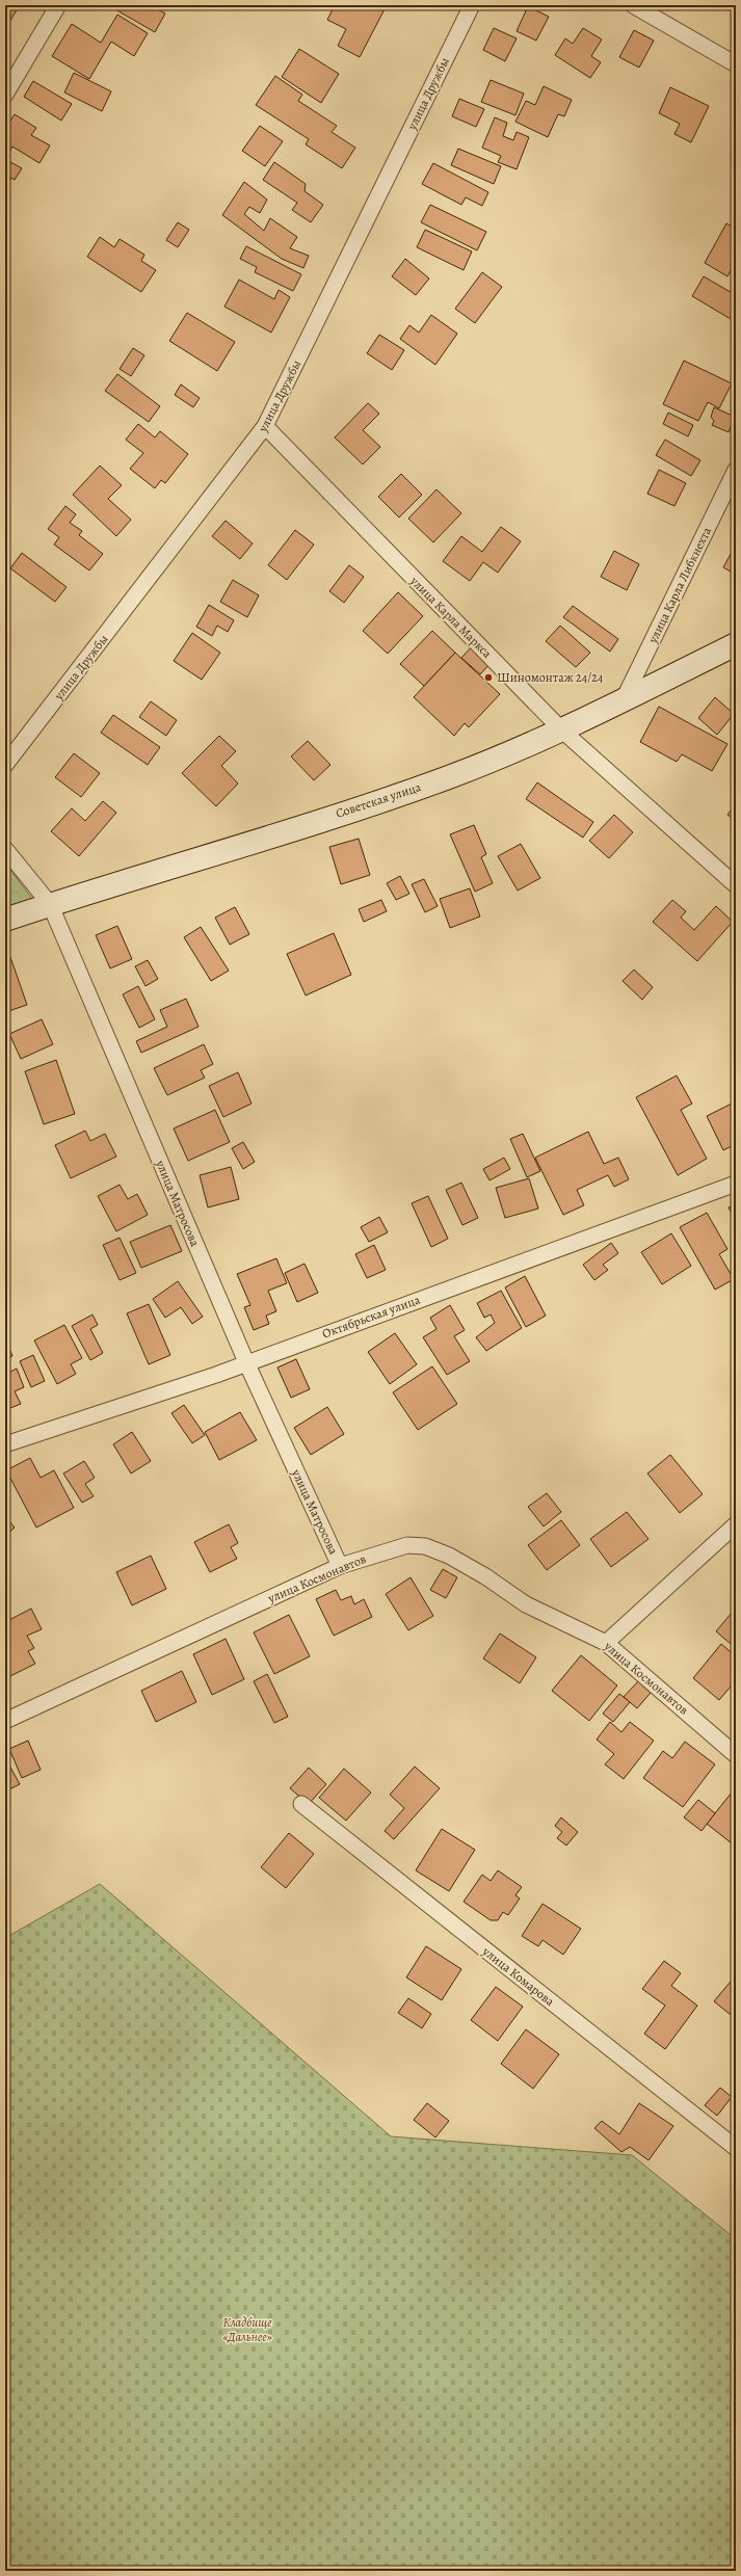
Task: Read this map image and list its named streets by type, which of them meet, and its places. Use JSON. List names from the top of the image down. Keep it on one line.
{"streets":{"street":["улица Дружбы","улица Карла Либкнехта","улица Карла Маркса","Советская улица","улица Матросова","Октябрьская улица","улица Космонавтов","улица Комарова"]},"crossings":[["улица Дружбы","улица Карла Маркса"],["улица Карла Либкнехта","Советская улица"],["улица Карла Маркса","Советская улица"],["Советская улица","улица Матросова"],["улица Матросова","Октябрьская улица"],["улица Матросова","улица Космонавтов"]],"parks":["Кладбище «Дальнее»"],"places":["Шиномонтаж 24/24"]}
